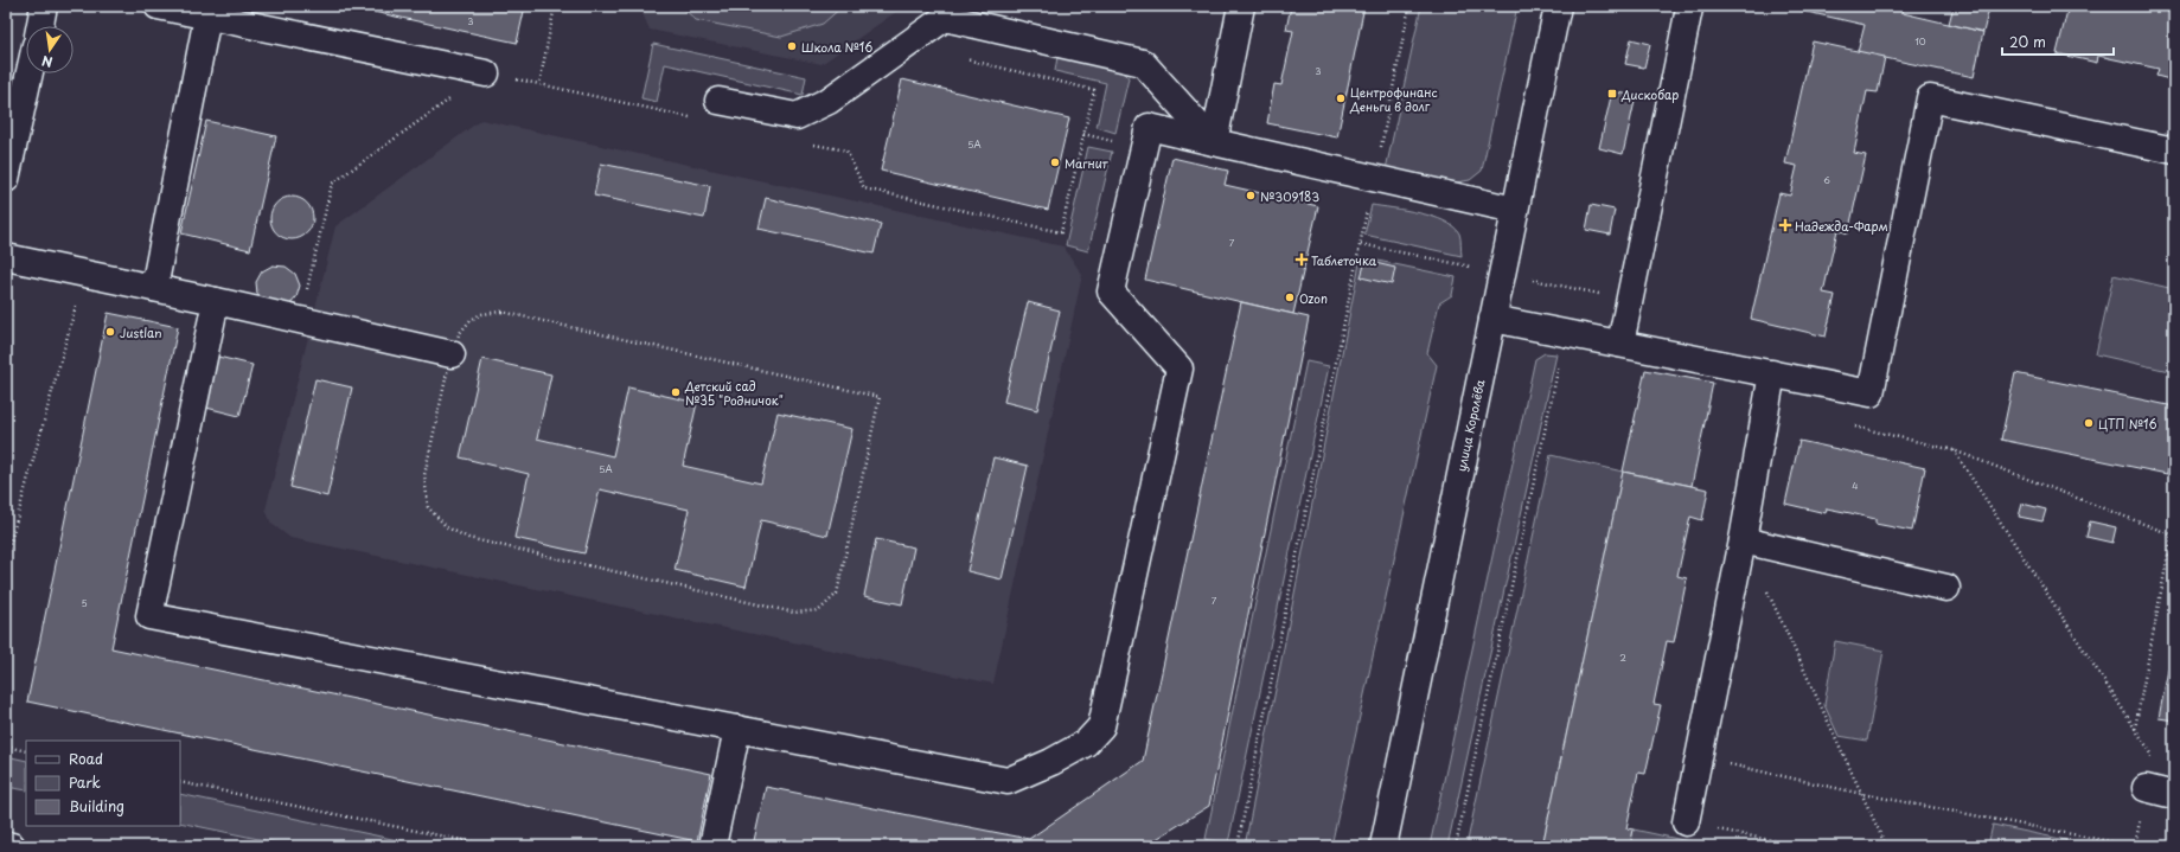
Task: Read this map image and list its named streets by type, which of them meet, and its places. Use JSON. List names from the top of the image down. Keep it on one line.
{"streets":{"main road":["улица Королёва"]},"places":{"other":["Школа №16","Центрофинанс Деньги в долг","Магнит","№309183","Ozon","Justlan","Детский сад №35 \"Родничок\"","ЦТП №16"],"transit":["Дискобар"],"health":["Надежда-Фарм","Таблеточка"]},"house_numbers":["3","10","3","5А","6","7","5А","4","7","5","2"],"legend":["Road","Park","Building"],"scale_bar":"20 m","north":"bottom"}
